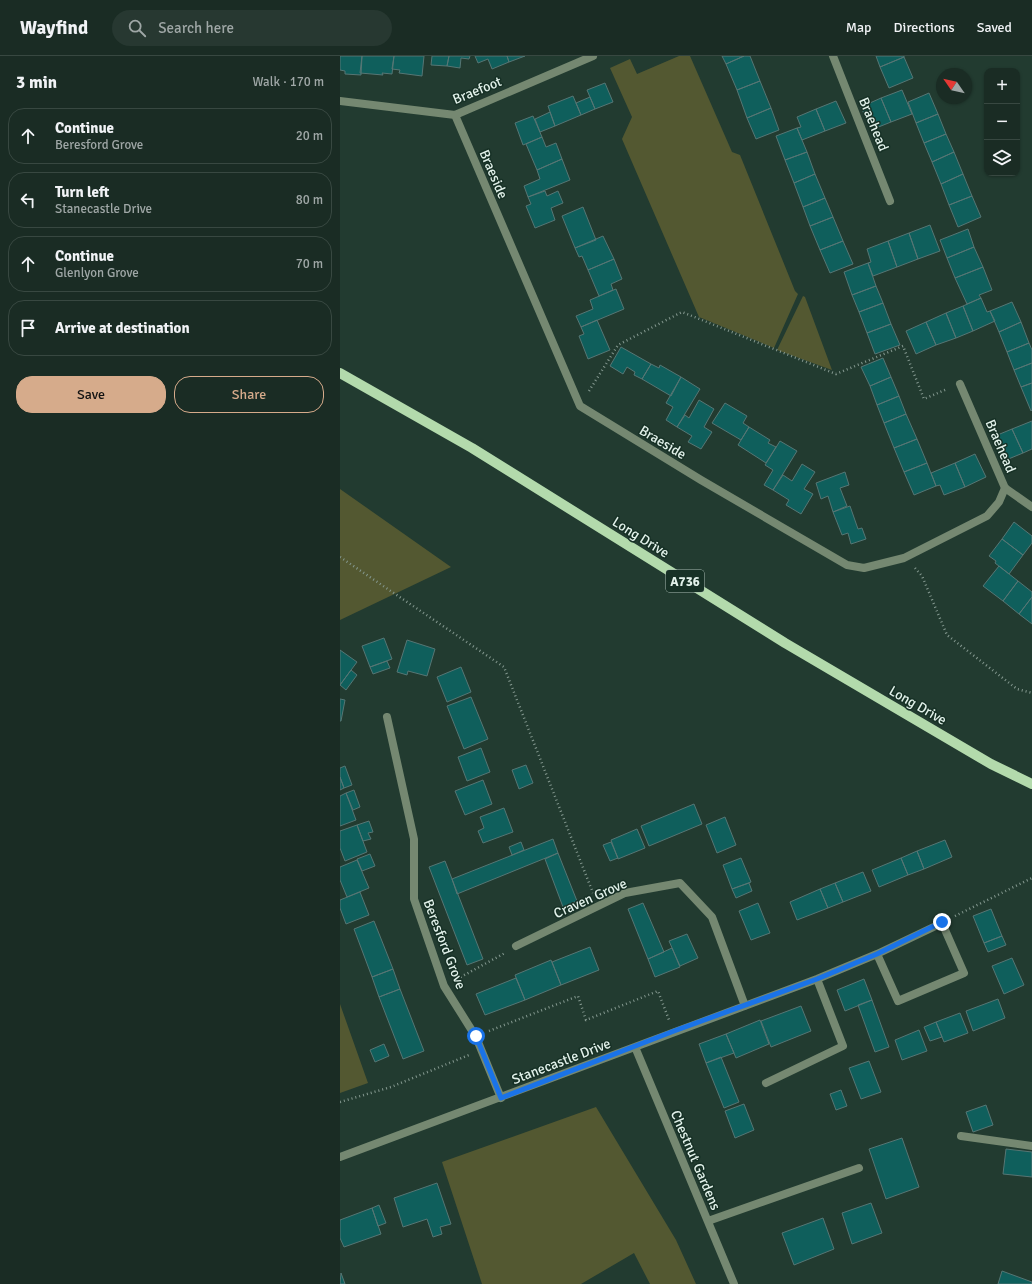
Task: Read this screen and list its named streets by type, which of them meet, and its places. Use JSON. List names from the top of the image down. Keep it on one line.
{"streets":{"main road":["Long Drive","A736"],"street":["Braefoot","Braehead","Braeside","Craven Grove","Beresford Grove","Stanecastle Drive","Chestnut Gardens"]},"crossings":[["Braefoot","Braeside"],["Braehead","Braeside"],["Craven Grove","Stanecastle Drive"],["Beresford Grove","Stanecastle Drive"],["Stanecastle Drive","Chestnut Gardens"]],"north":"top left","page":{"header":"Wayfind","search":"Search here","nav":["Map","Directions","Saved"],"heading":["3 min","Walk · 170 m"],"map_buttons":["+","−"],"list":[["Continue","Beresford Grove","20 m"],["Turn left","Stanecastle Drive","80 m"],["Continue","Glenlyon Grove","70 m"],"Arrive at destination"],"buttons":["Save","Share"]}}
